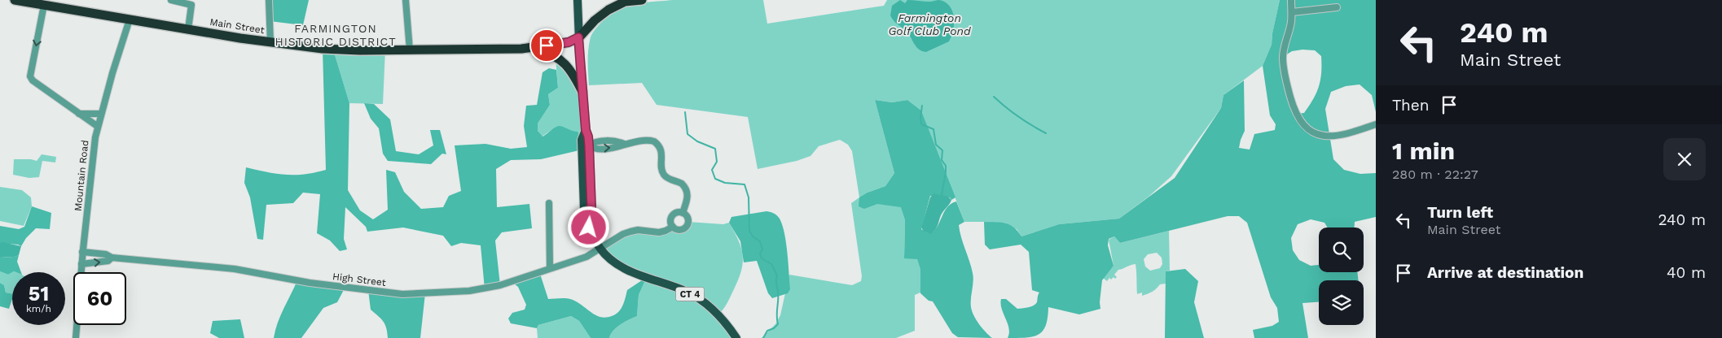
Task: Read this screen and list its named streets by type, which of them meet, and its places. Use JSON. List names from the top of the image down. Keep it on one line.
{"streets":{"highway":["Main Street"],"main road":["CT 4"],"street":["Mountain Road","High Street"]},"crossings":[["Main Street","Mountain Road"],["Main Street","CT 4"],["Mountain Road","High Street"],["High Street","CT 4"]],"districts":["FARMINGTON HISTORIC DISTRICT"],"water":["Farmington Golf Club Pond"],"page":{"turn":["240 m","Main Street"],"then":"Then","heading":["1 min","280 m · 22:27"],"list":[{"name":"Turn left","note":"Main Street","value":"240 m"},{"name":"Arrive at destination","value":"40 m"}],"speed":"51 km/h","limit":"60"}}
